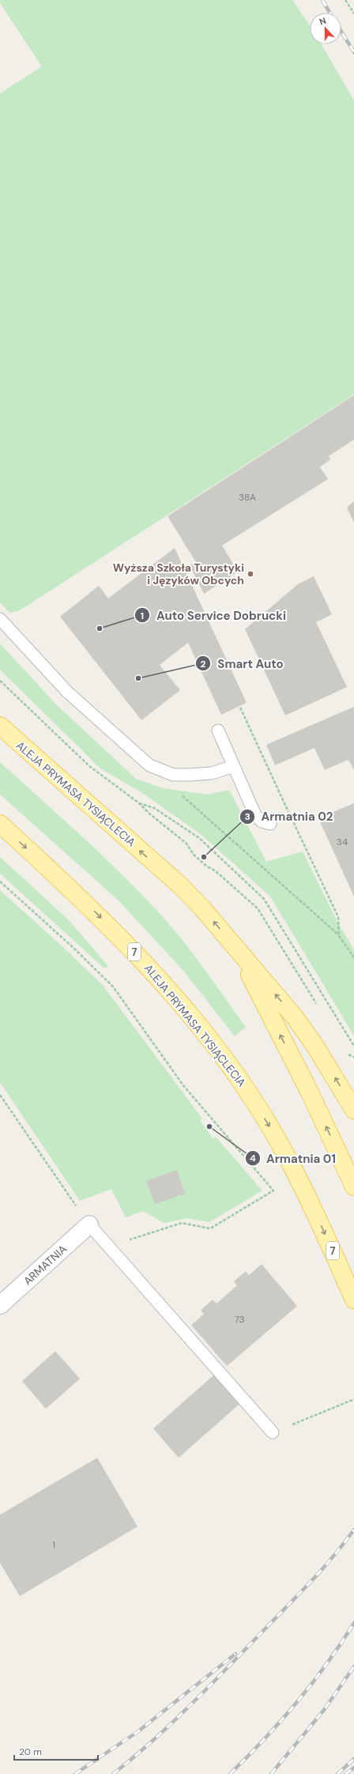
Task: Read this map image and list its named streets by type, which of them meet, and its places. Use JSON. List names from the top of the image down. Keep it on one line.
{"streets":{"main road":["ALEJA PRYMASA TYSIĄCLECIA","7"],"street":["ARMATNIA"]},"places":["Wyższa Szkoła Turystyki i Języków Obcych","Auto Service Dobrucki","Smart Auto","Armatnia 02","Armatnia 01"],"house_numbers":["38A","34","73","1"],"scale_bar":"20 m","north":"top"}
